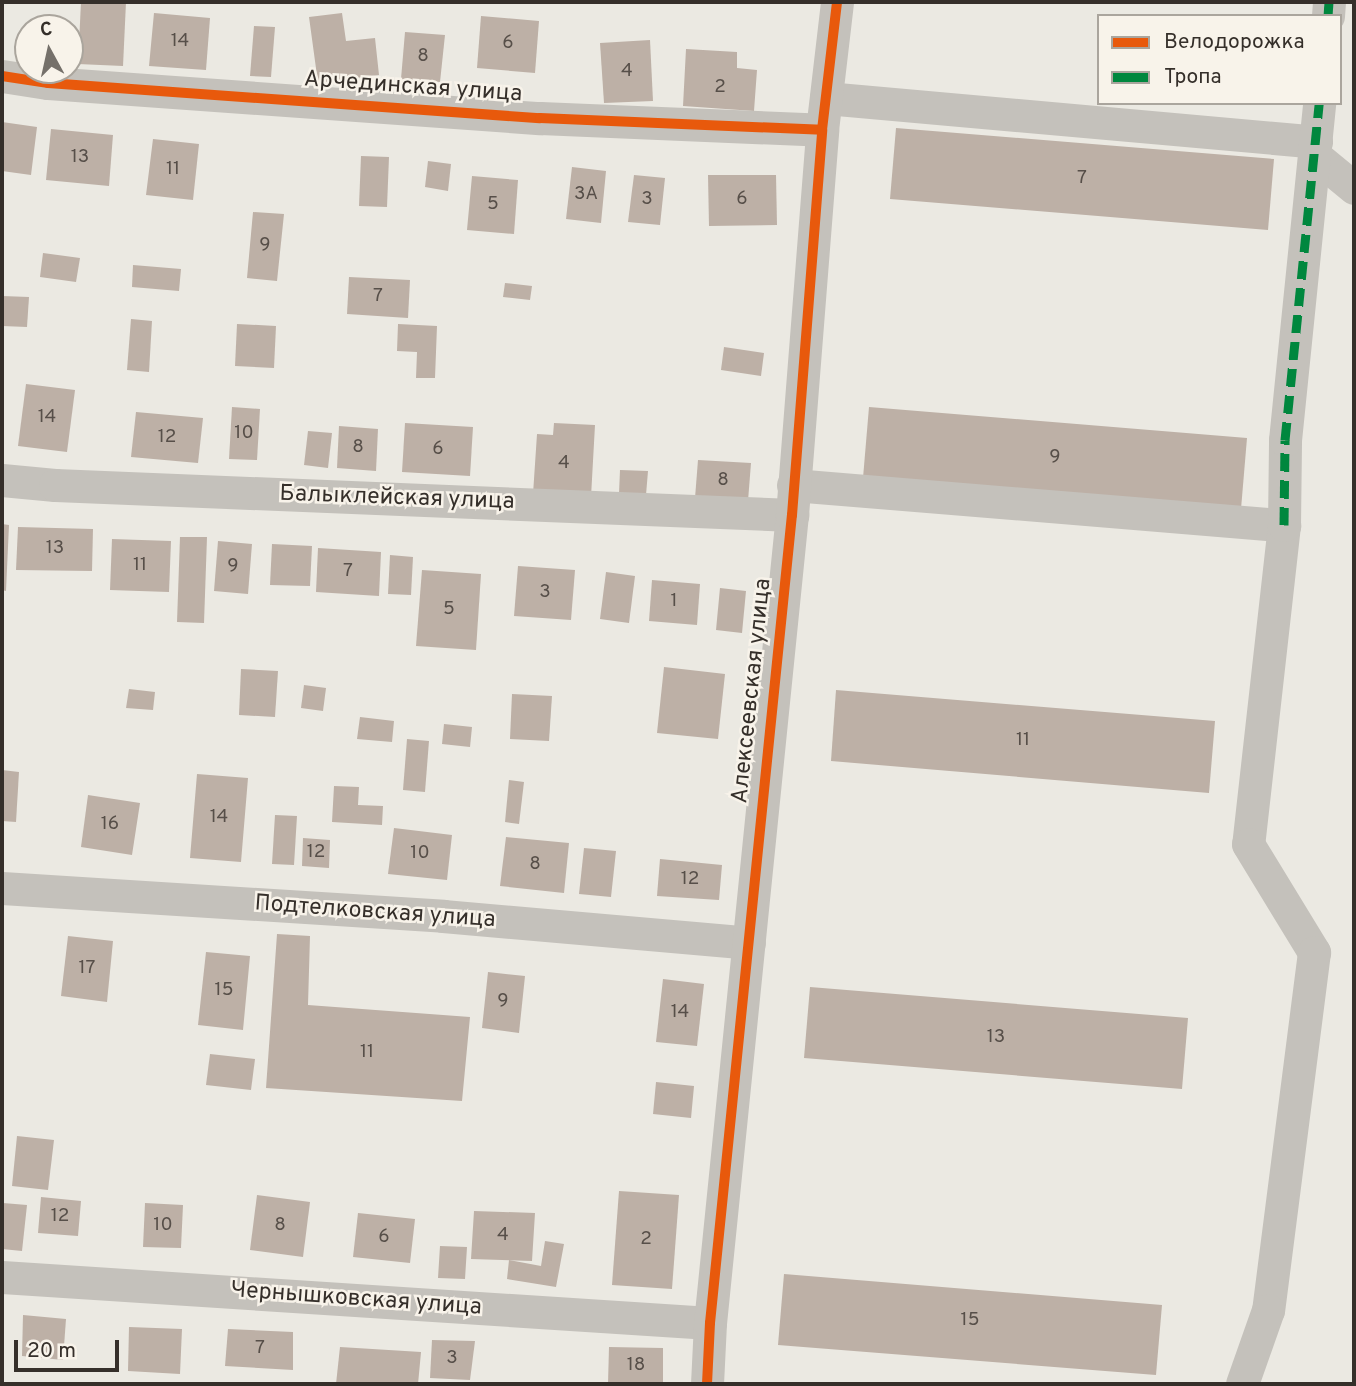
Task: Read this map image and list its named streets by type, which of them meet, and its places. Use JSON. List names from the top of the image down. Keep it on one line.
{"streets":{"street":["Арчединская улица","Балыклейская улица","Алексеевская улица","Подтелковская улица","Чернышковская улица"]},"crossings":[["Арчединская улица","Алексеевская улица"],["Балыклейская улица","Алексеевская улица"],["Алексеевская улица","Подтелковская улица"],["Алексеевская улица","Чернышковская улица"]],"house_numbers":["14","6","8","4","2","13","11","7","3А","3","6","5","9","7","14","10","12","8","6","9","4","8","13","11","9","7","3","1","5","11","14","16","12","10","8","12","17","15","9","14","13","11","12","10","8","4","6","2","15","7","3","18"],"legend":["Велодорожка","Тропа"],"scale_bar":"20 m","north":"top"}
